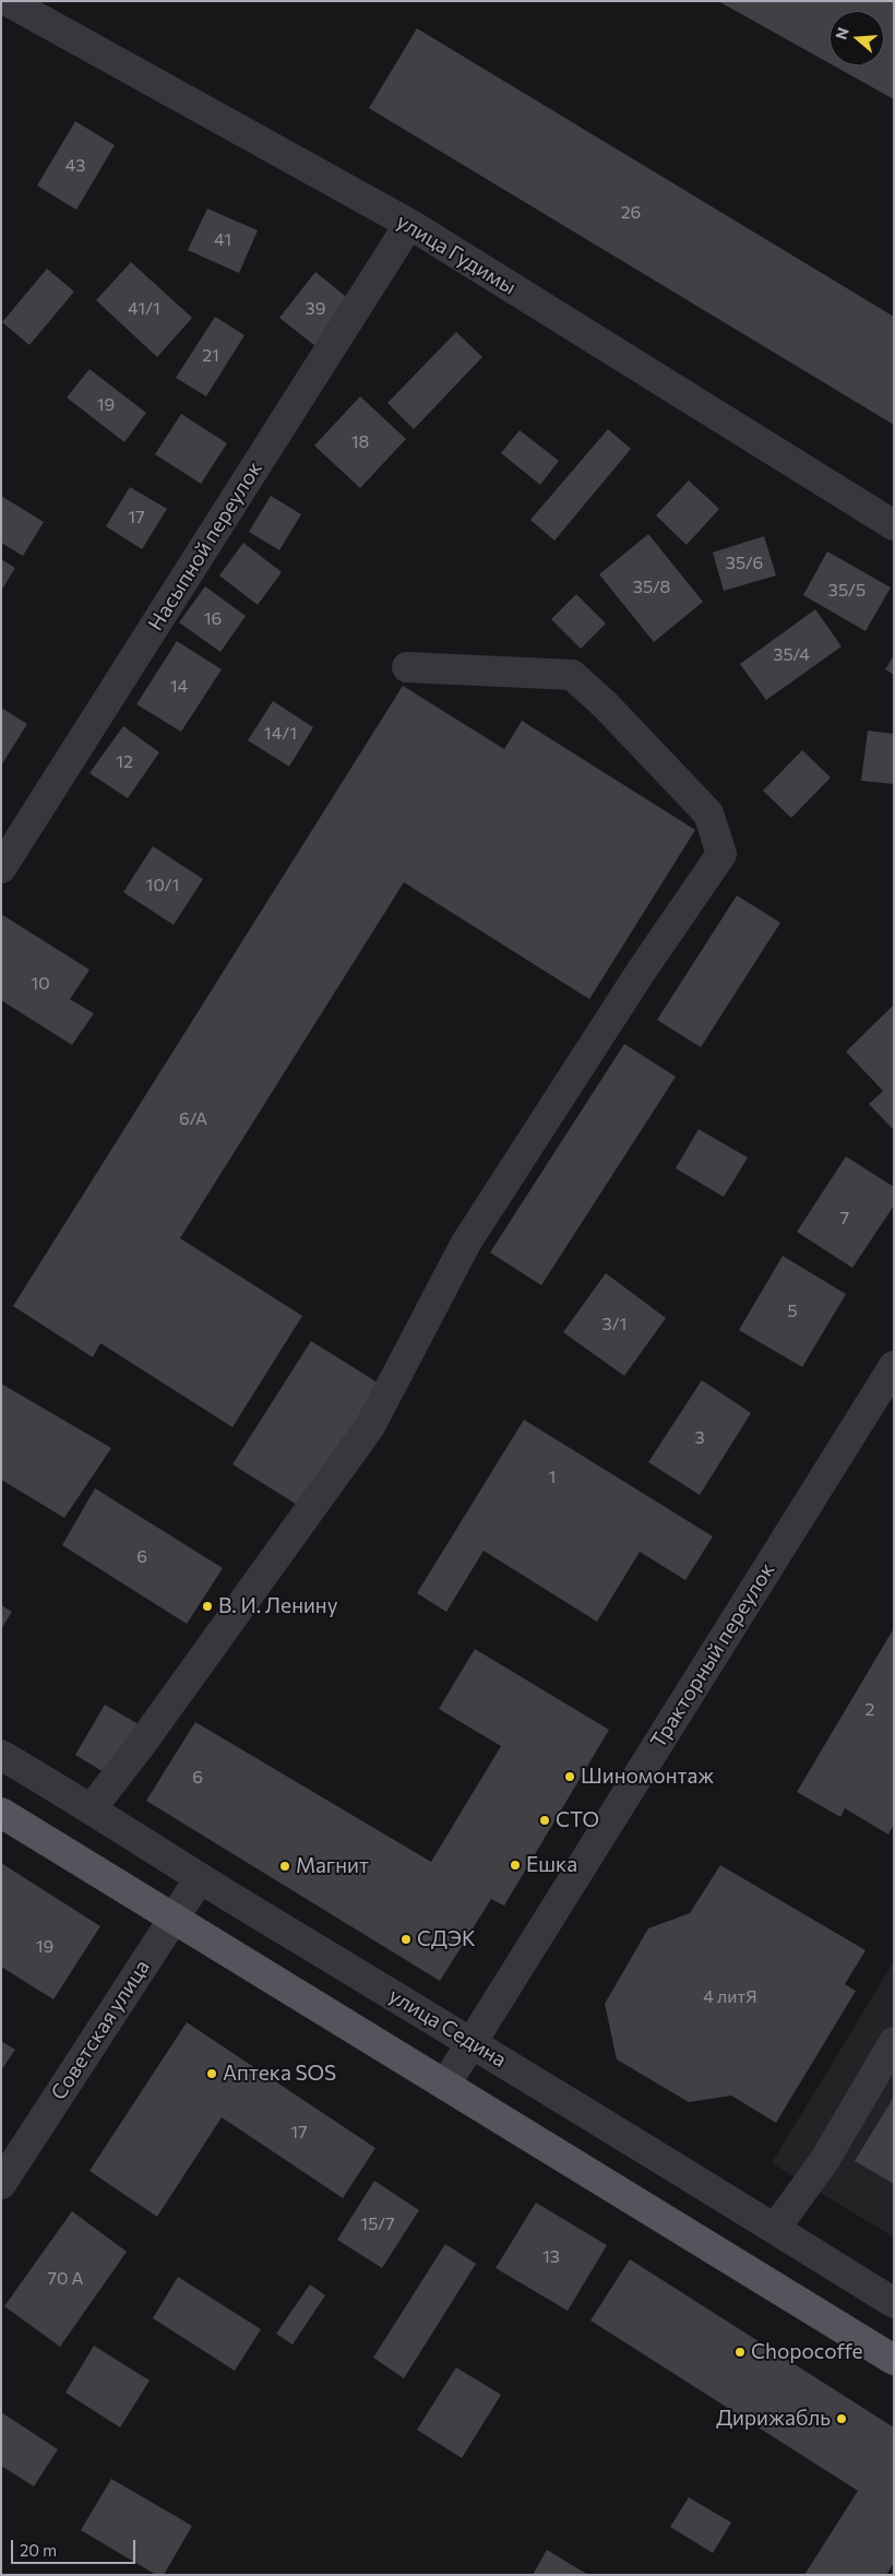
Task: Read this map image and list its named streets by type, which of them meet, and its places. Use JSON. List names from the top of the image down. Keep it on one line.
{"streets":{"street":["улица Гудимы","Насыпной переулок","Тракторный переулок","улица Седина","Советская улица"]},"crossings":[["улица Гудимы","Насыпной переулок"],["Тракторный переулок","улица Седина"],["улица Седина","Советская улица"]],"places":["В. И. Ленину","Шиномонтаж","СТО","Ешка","Магнит","СДЭК","Аптека SOS","Chopocoffe","Дирижабль"],"house_numbers":["43","26","41","41/1","39","21","19","18","17","35/6","35/8","35/5","16","35/4","14","14/1","12","10/1","10","6/А","7","5","3/1","3","1","6","2","6","19","4 литЯ","17","15/7","13","70 А"],"scale_bar":"20 m","north":"left"}
